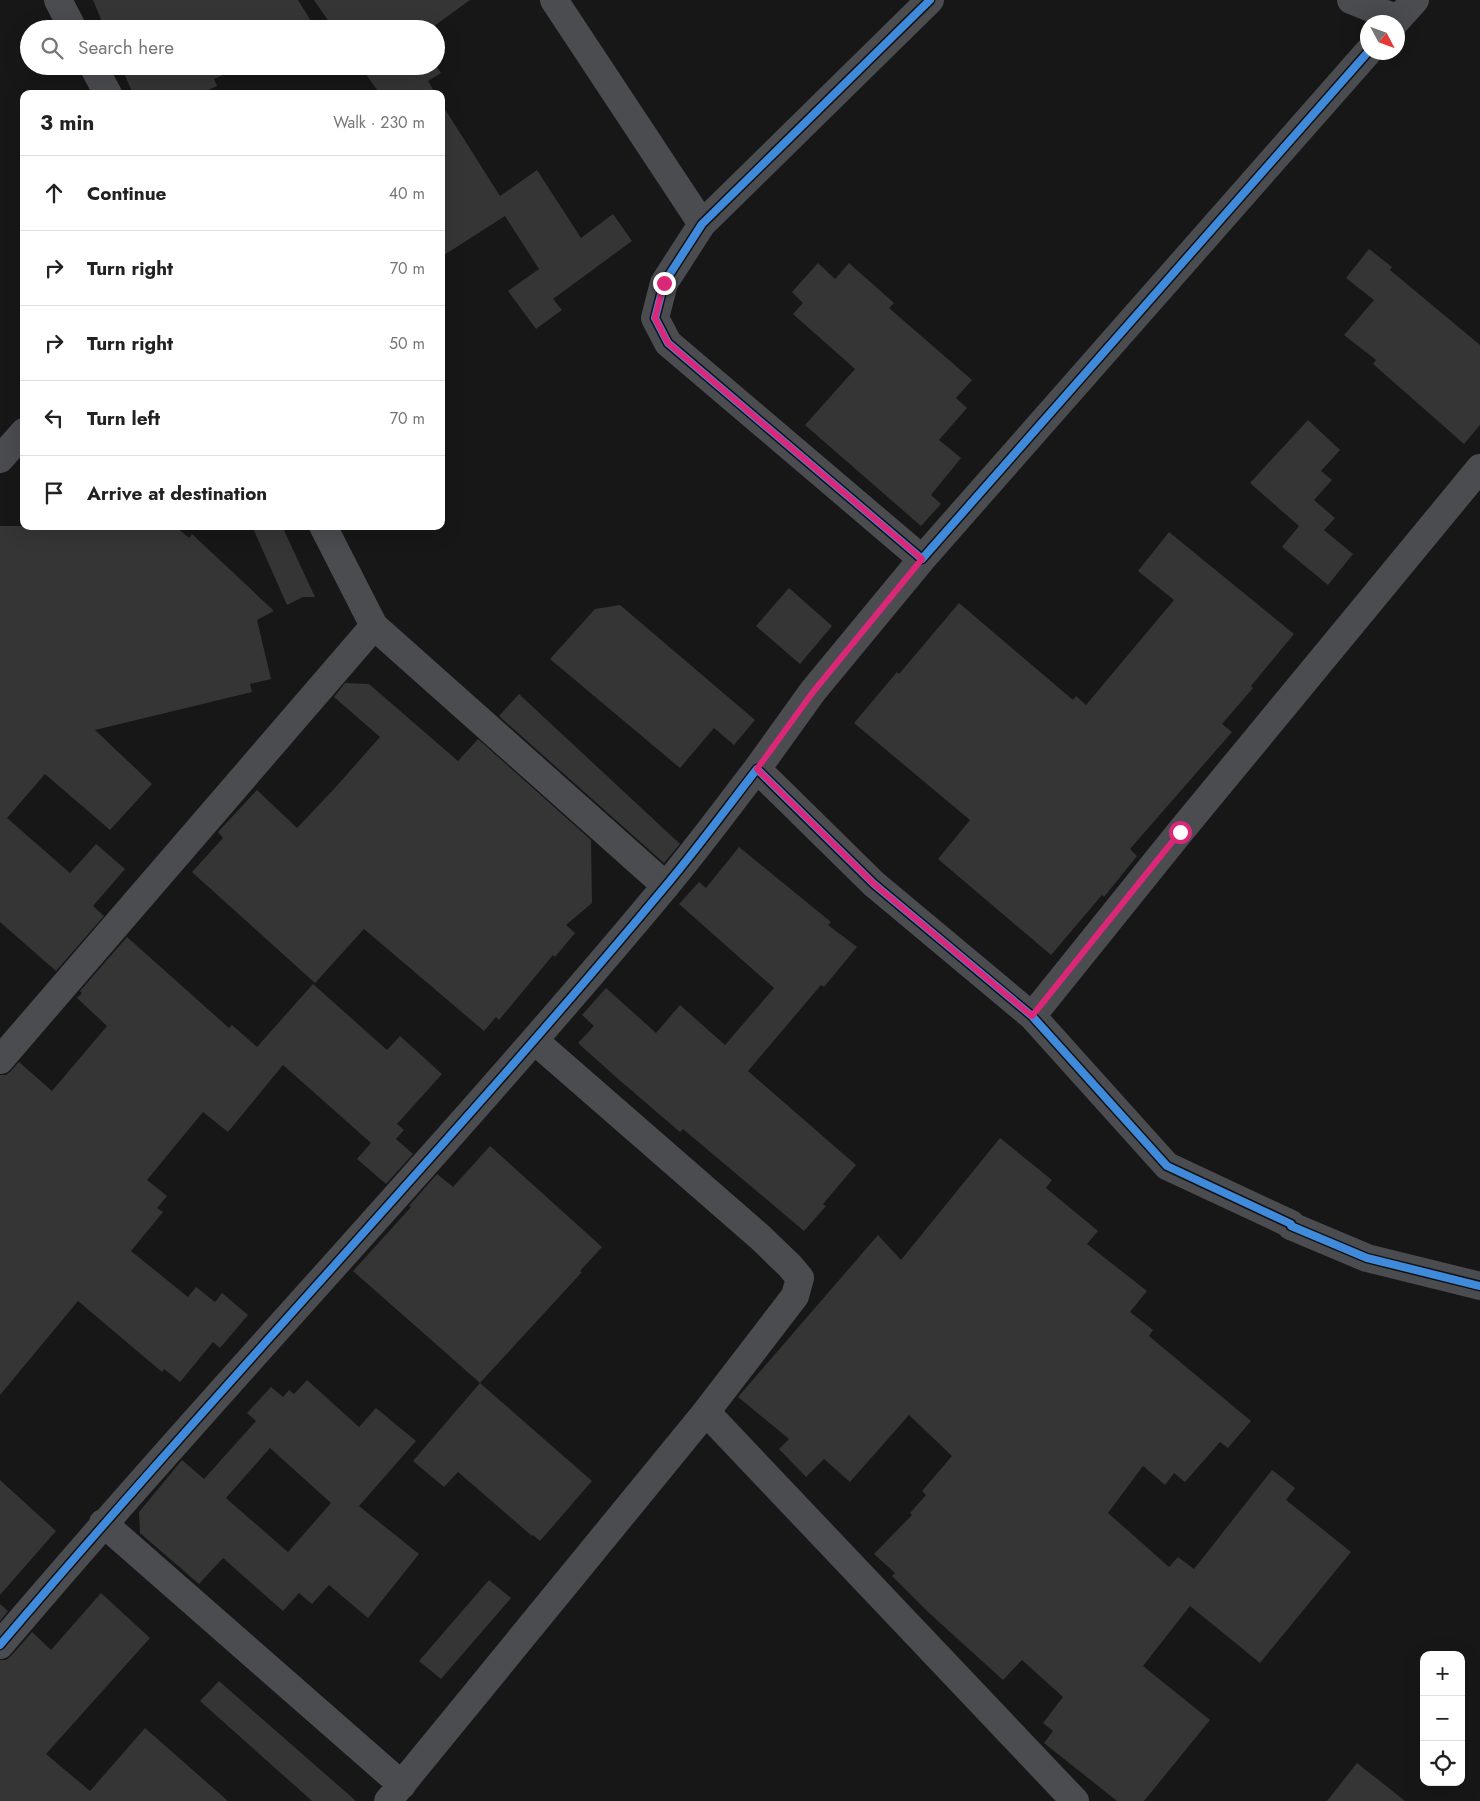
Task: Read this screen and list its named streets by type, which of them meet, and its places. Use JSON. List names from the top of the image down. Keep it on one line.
{"north":"bottom right","page":{"search":"Search here","heading":["3 min","Walk · 230 m"],"list":[["Continue","40 m"],["Turn right","70 m"],["Turn right","50 m"],["Turn left","70 m"],"Arrive at destination"],"map_buttons":["+","−"]}}
